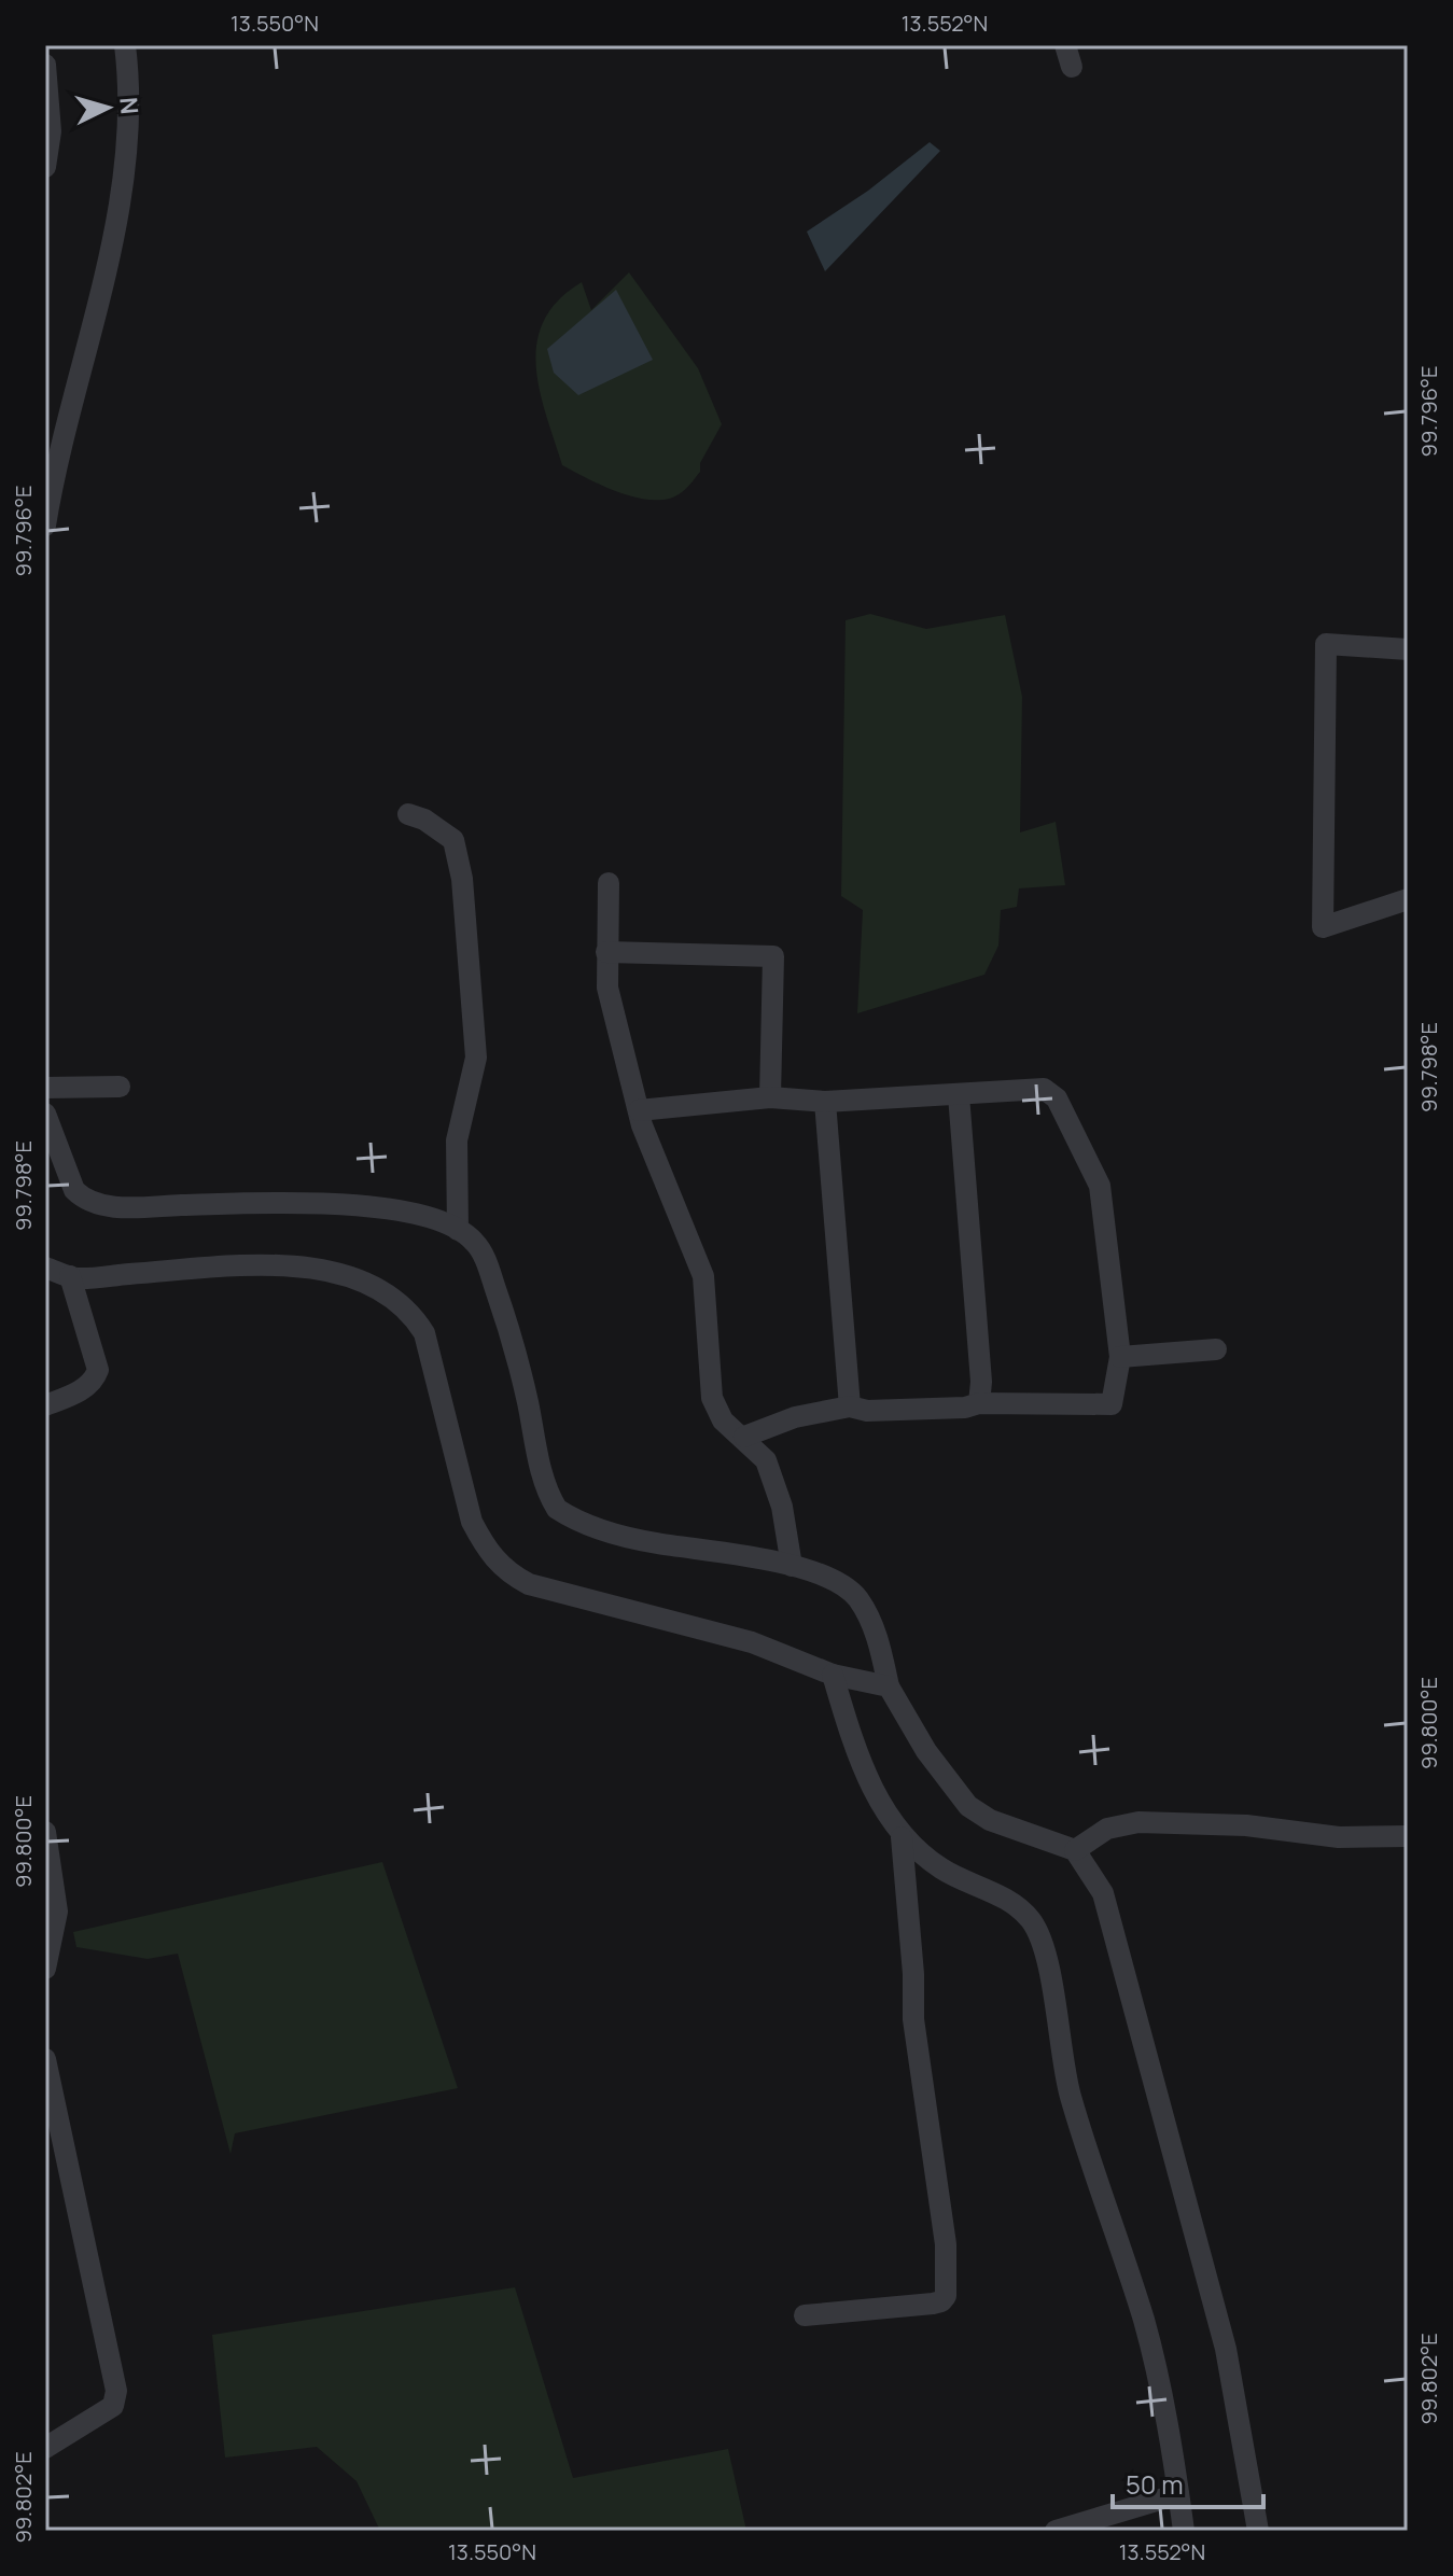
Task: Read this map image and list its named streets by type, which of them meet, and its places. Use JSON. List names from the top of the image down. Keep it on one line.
{"scale_bar":"50 m","north":"right","coordinates":["13.550°N","13.552°N","99.796°E","99.798°E","99.800°E","99.802°E"]}
